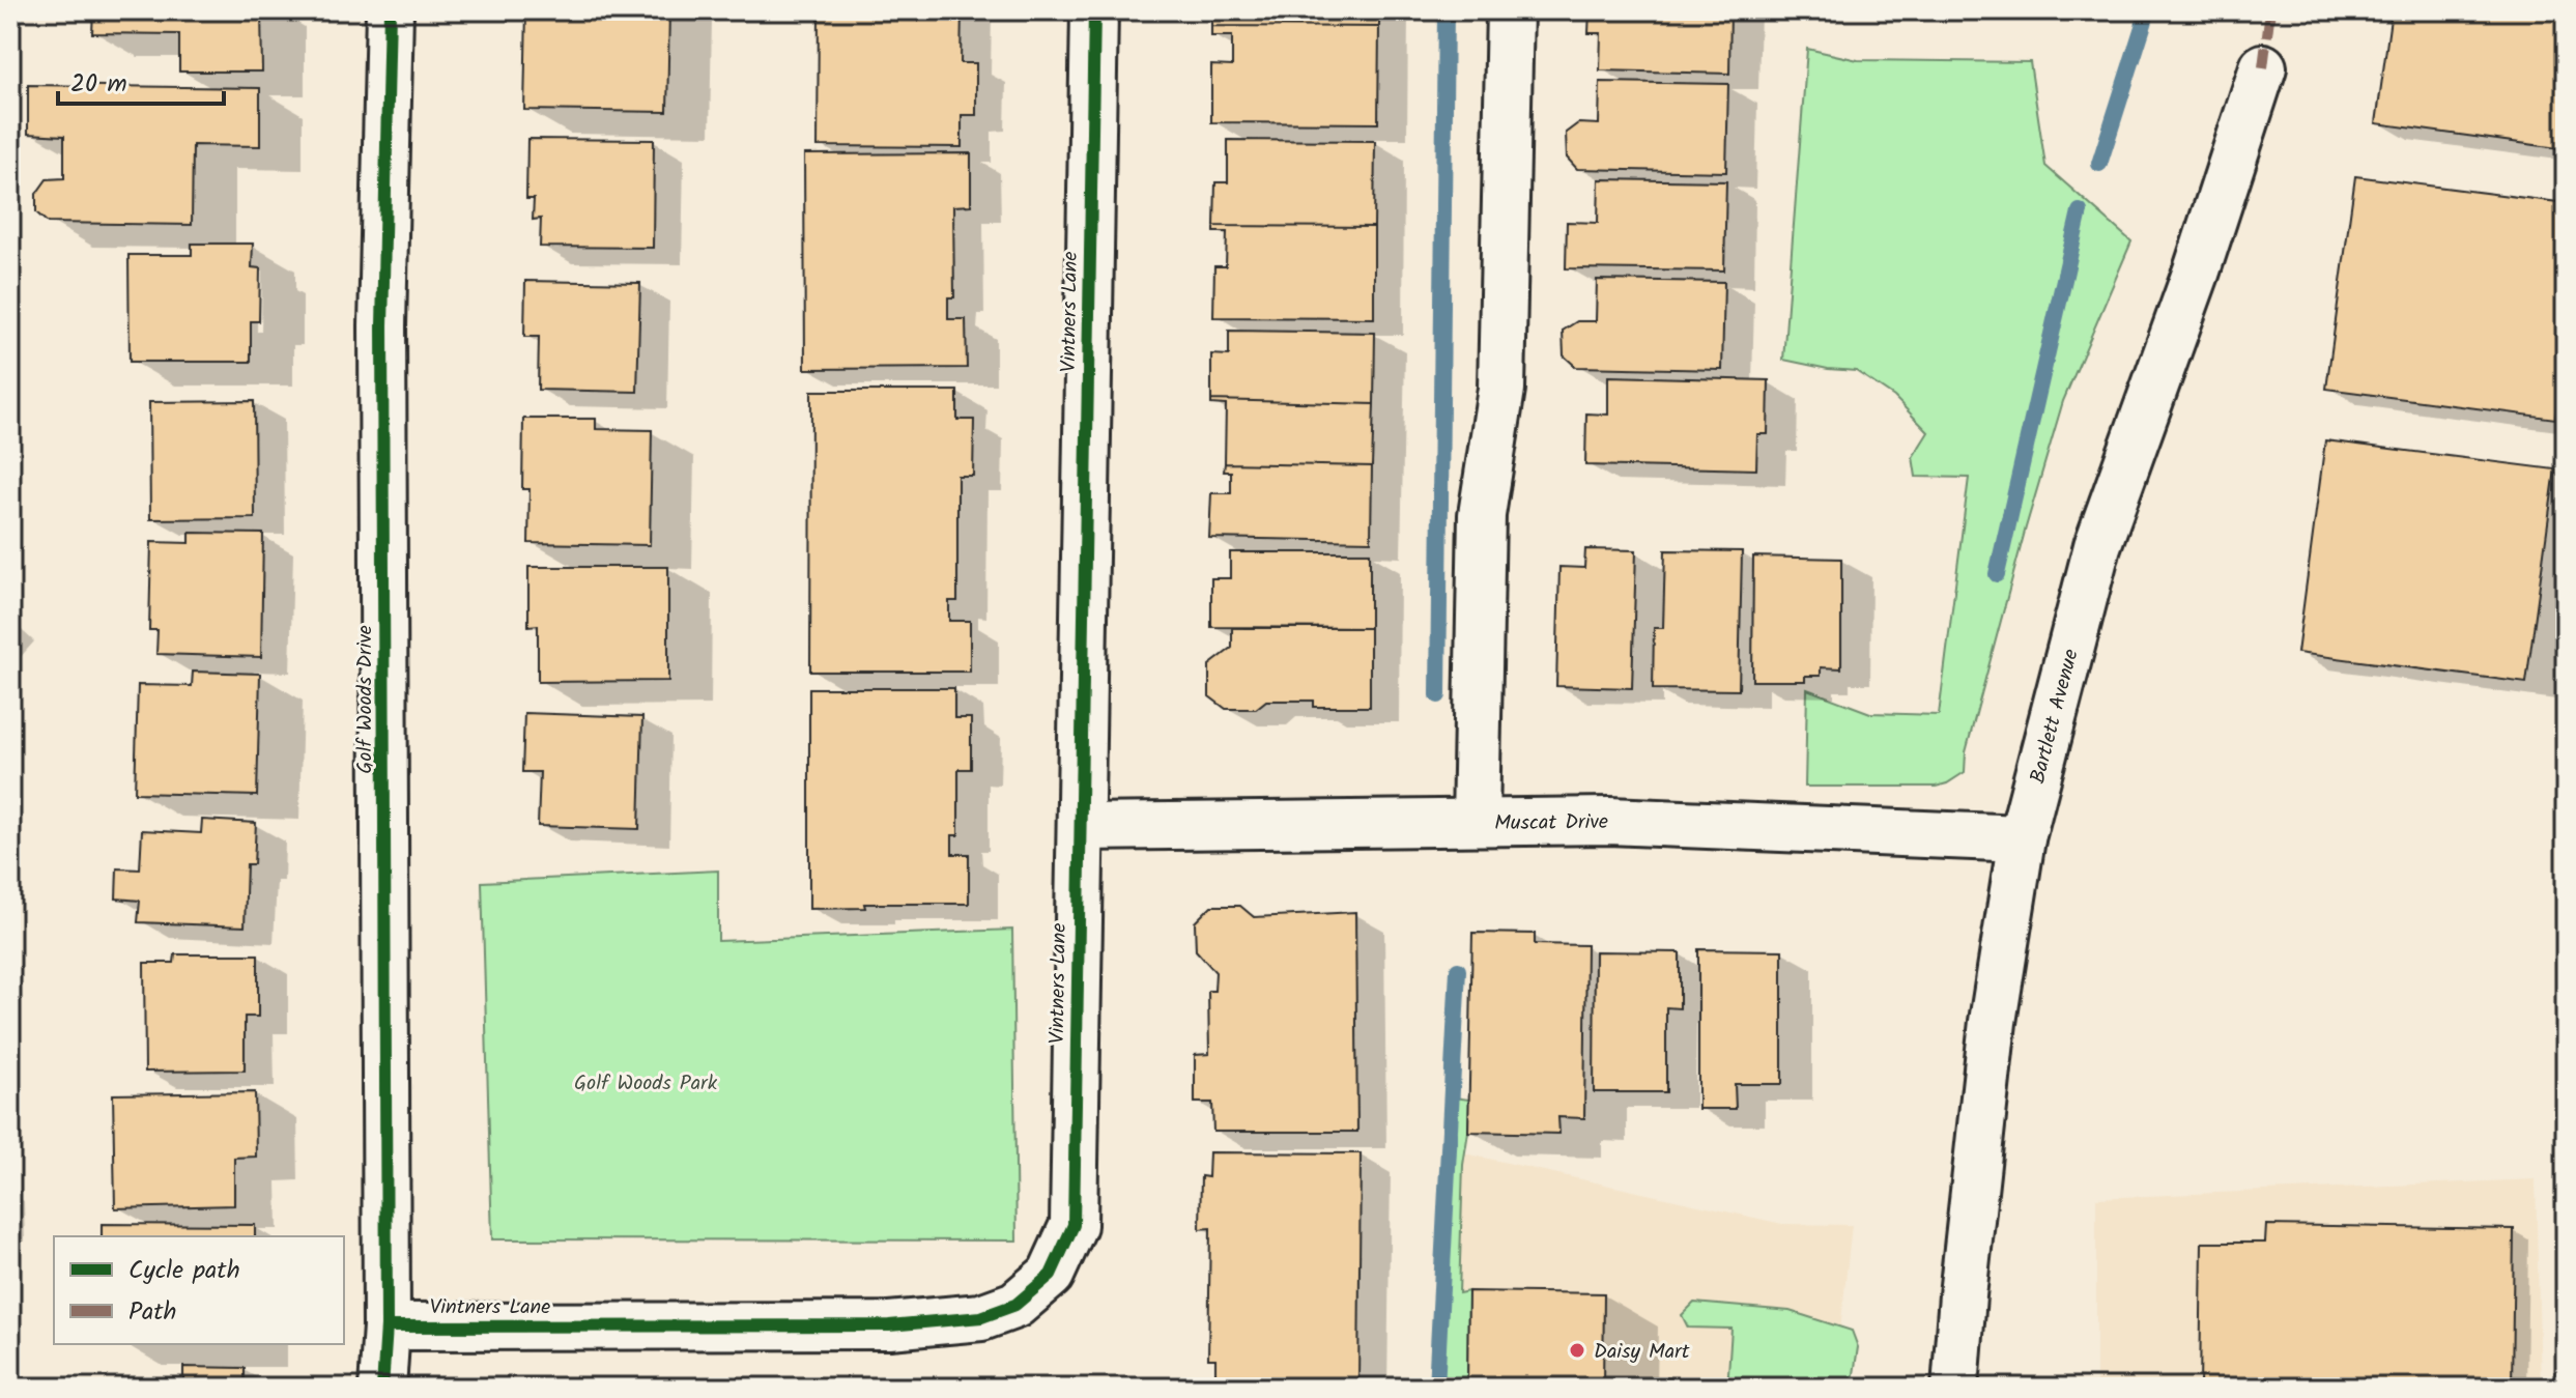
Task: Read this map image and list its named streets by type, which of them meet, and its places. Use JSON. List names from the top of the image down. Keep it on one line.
{"streets":{"street":["Vintners Lane","Golf Woods Drive","Bartlett Avenue","Muscat Drive"]},"crossings":[["Vintners Lane","Golf Woods Drive"],["Vintners Lane","Muscat Drive"],["Bartlett Avenue","Muscat Drive"]],"parks":["Golf Woods Park"],"places":["Daisy Mart"],"legend":["Cycle path","Path"],"scale_bar":"20 m"}
